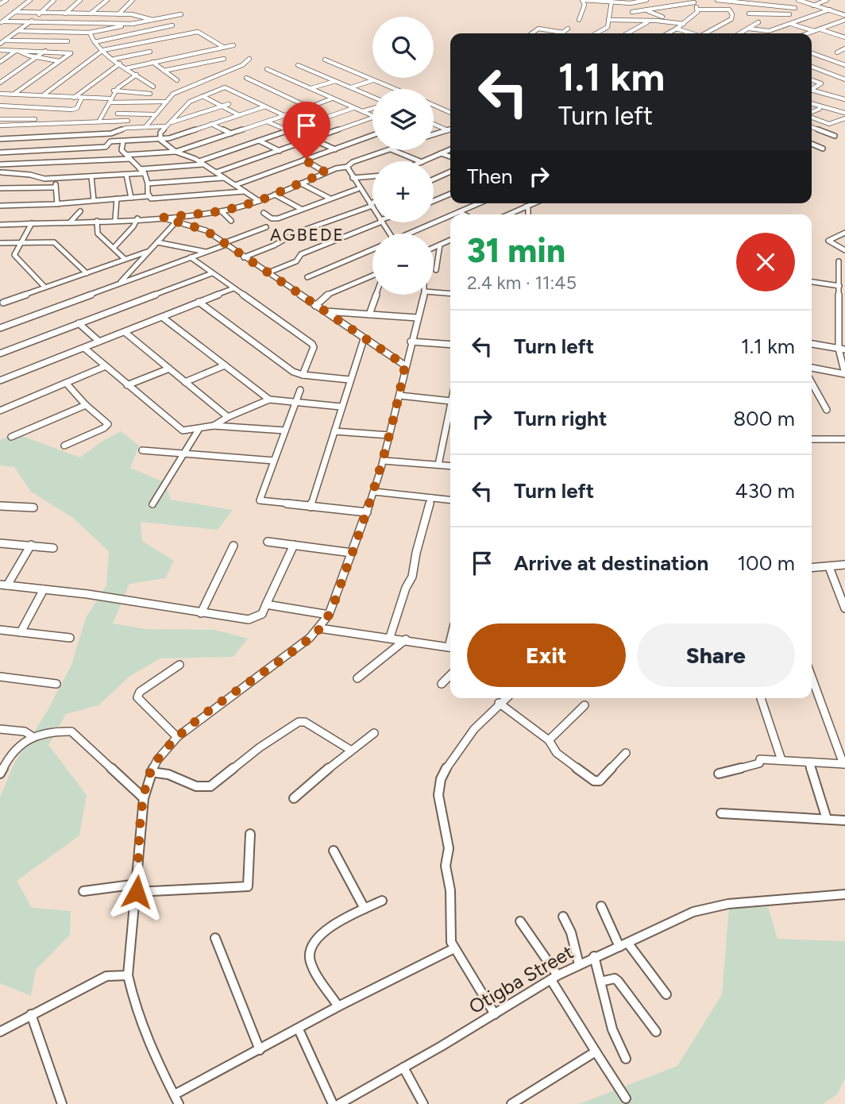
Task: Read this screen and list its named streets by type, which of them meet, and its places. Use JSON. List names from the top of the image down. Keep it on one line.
{"streets":{"street":["Otigba Street"]},"districts":["AGBEDE"],"page":{"map_buttons":["+","−"],"turn":["1.1 km","Turn left"],"then":"Then","heading":["31 min","2.4 km · 11:45"],"list":[{"name":"Turn left","value":"1.1 km"},{"name":"Turn right","value":"800 m"},{"name":"Turn left","value":"430 m"},{"name":"Arrive at destination","value":"100 m"}],"buttons":["Exit","Share"]}}
